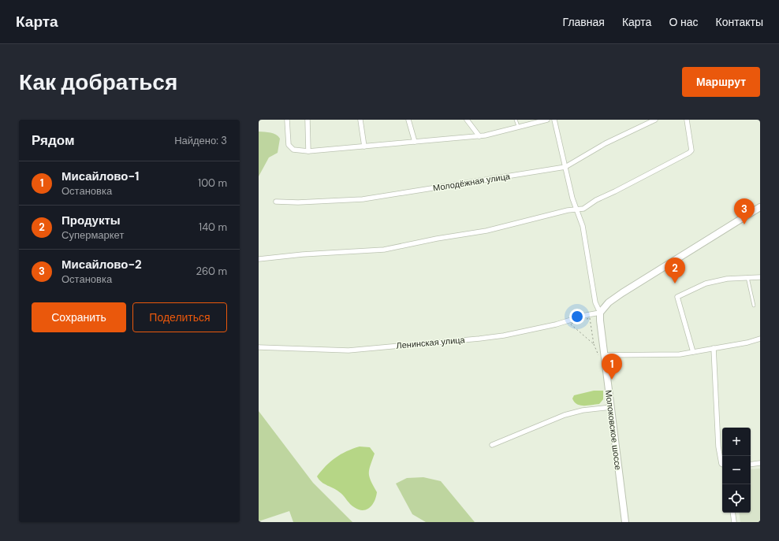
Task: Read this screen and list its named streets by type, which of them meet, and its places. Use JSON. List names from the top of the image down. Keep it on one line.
{"streets":{"main road":["Молоковское шоссе"],"street":["Молодёжная улица","Ленинская улица"]},"crossings":[["Ленинская улица","Молоковское шоссе"]],"page":{"header":"Карта","nav":["Главная","Карта","О нас","Контакты"],"buttons":["Маршрут",["Сохранить","Поделиться"]],"title":"Как добраться","heading":["Рядом","Найдено: 3"],"list":[{"mark":"1","name":"Мисайлово-1","note":"Остановка","value":"100 m"},{"mark":"2","name":"Продукты","note":"Супермаркет","value":"140 m"},{"mark":"3","name":"Мисайлово-2","note":"Остановка","value":"260 m"}],"pins":["3","2","1"],"map_buttons":["+","−"]}}
